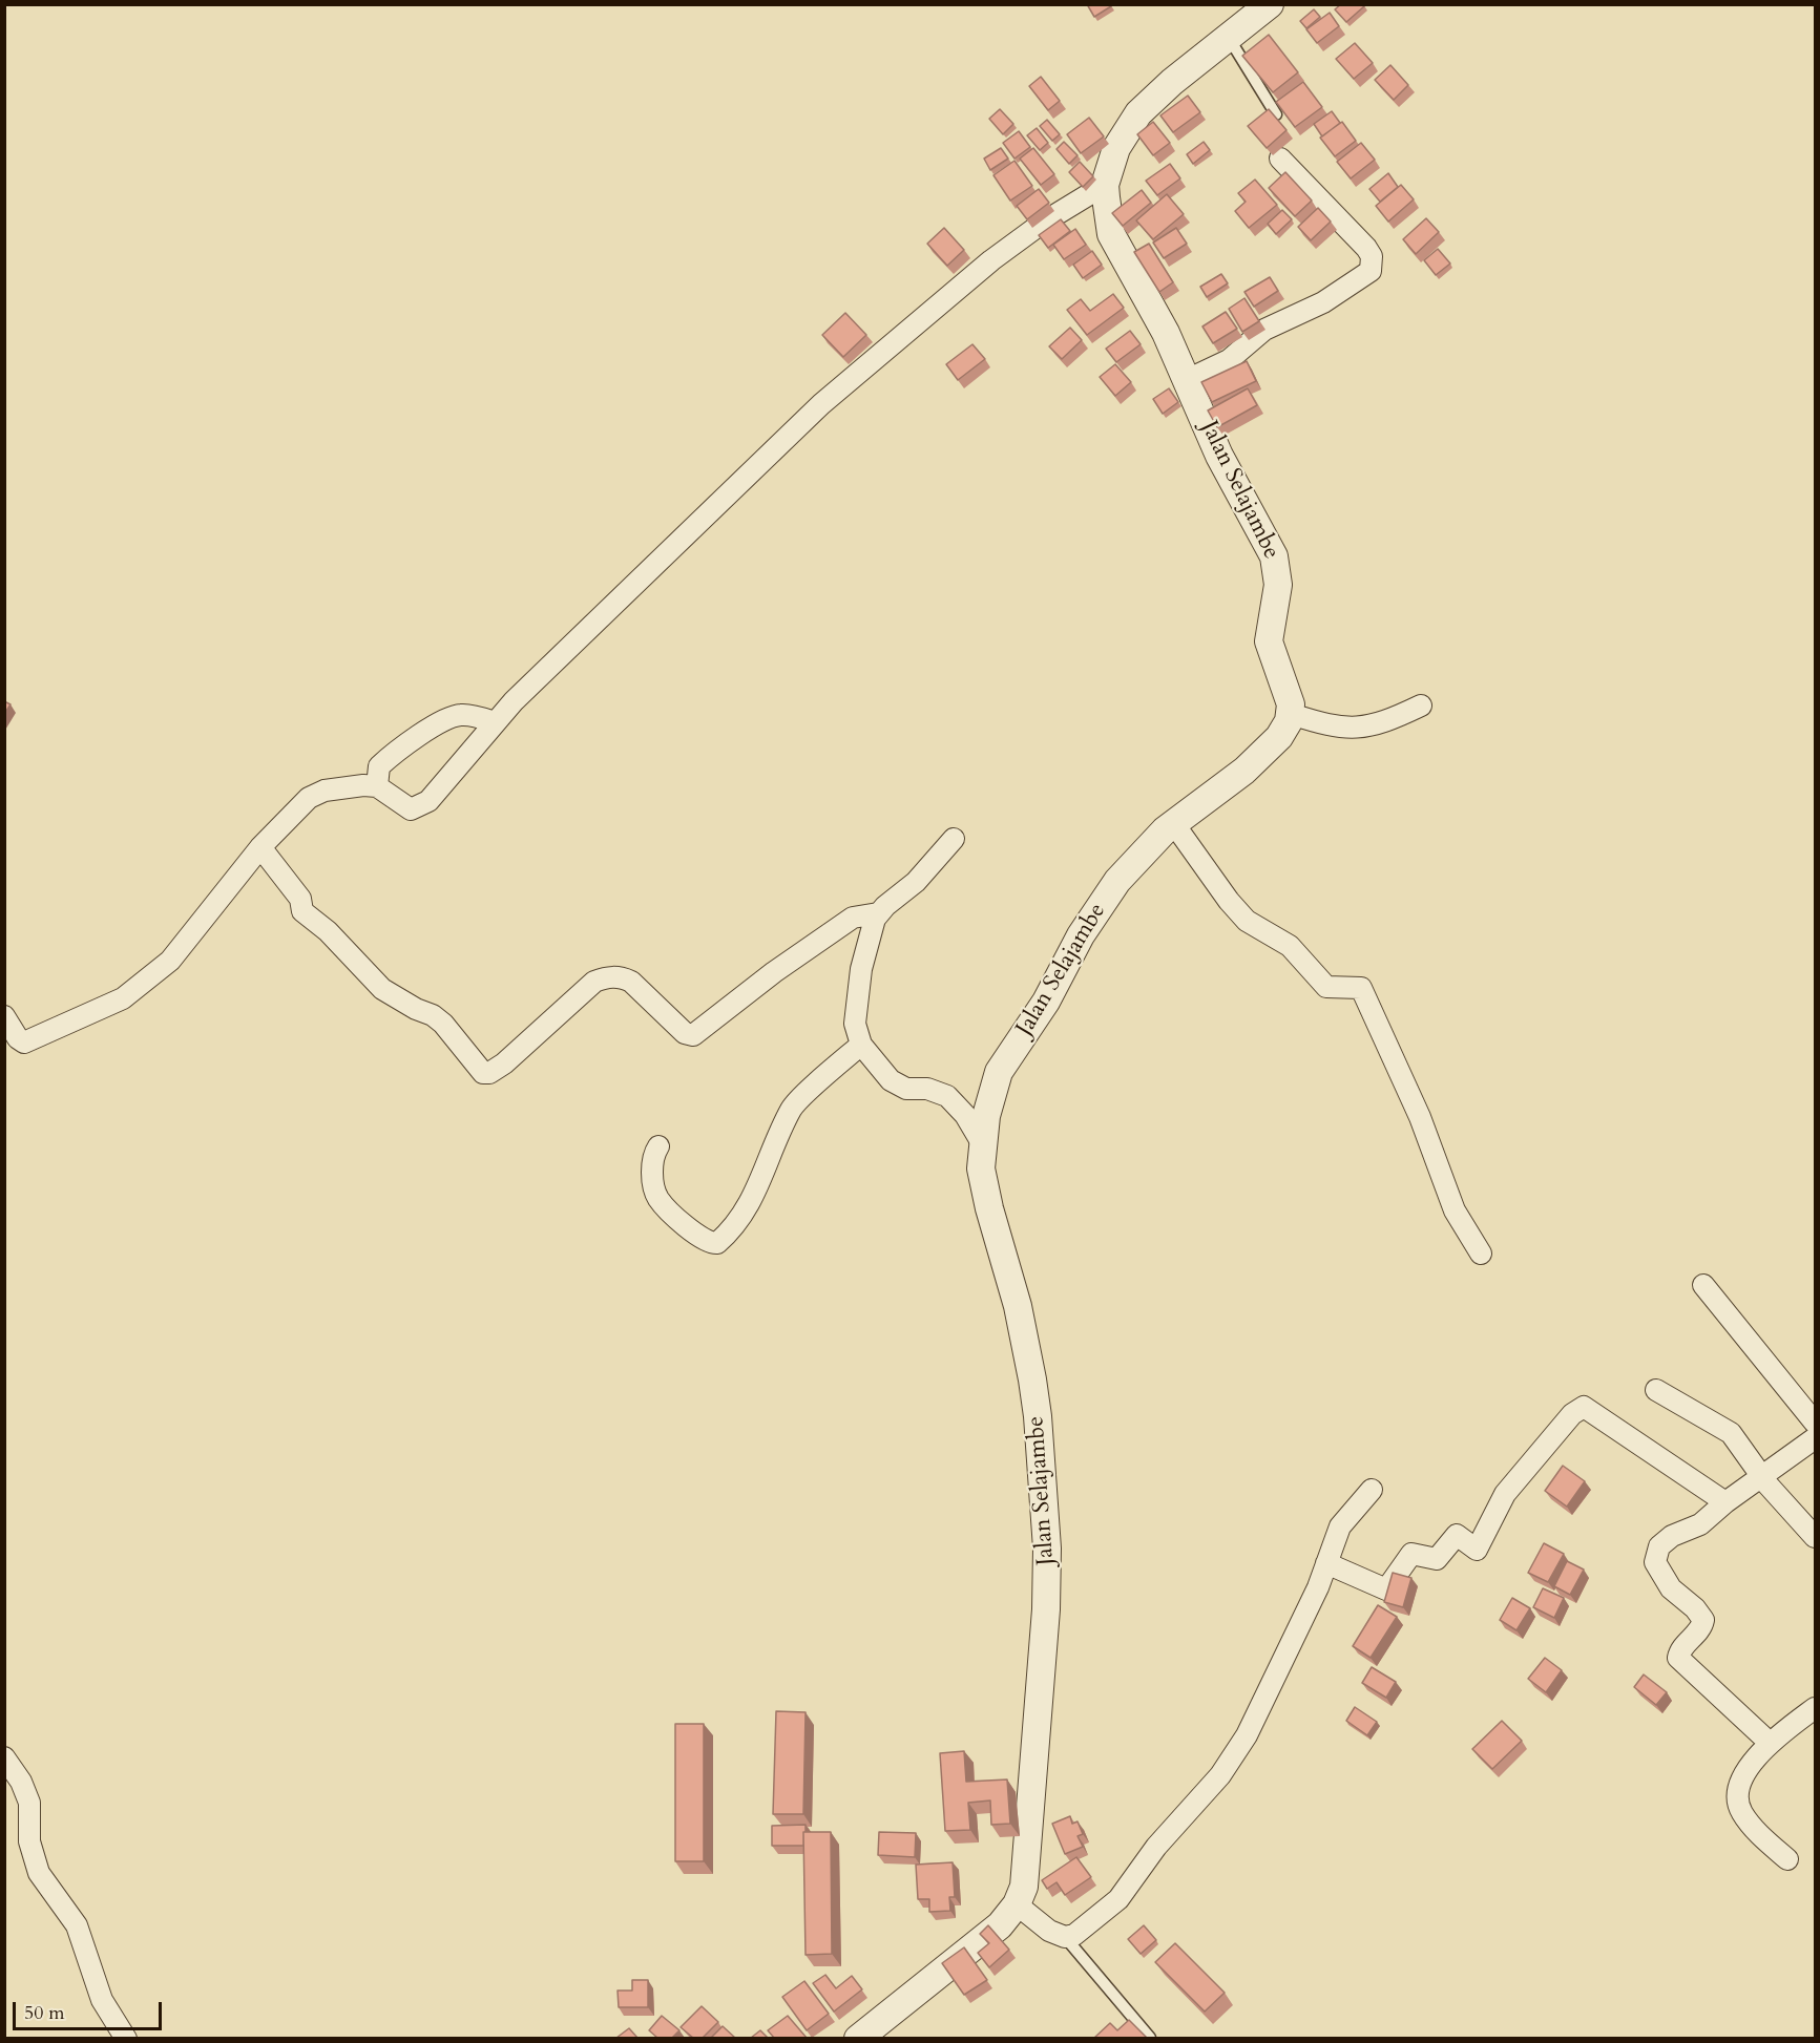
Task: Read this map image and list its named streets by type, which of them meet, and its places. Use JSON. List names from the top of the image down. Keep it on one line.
{"streets":{"street":["Jalan Selajambe"]},"scale_bar":"50 m"}
